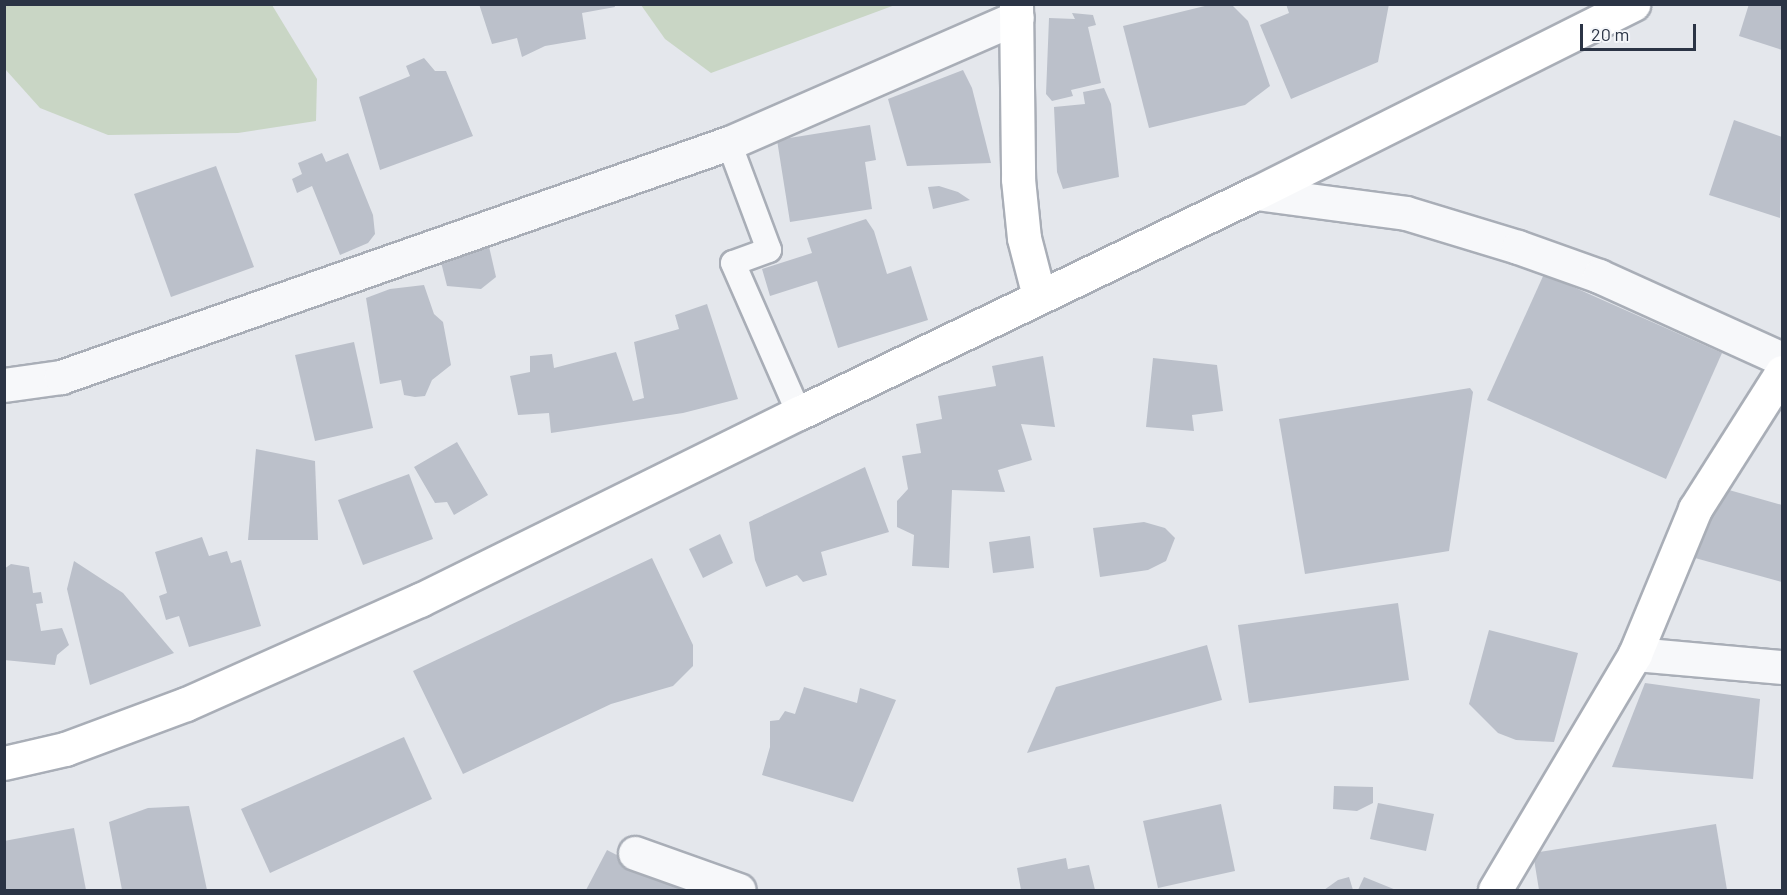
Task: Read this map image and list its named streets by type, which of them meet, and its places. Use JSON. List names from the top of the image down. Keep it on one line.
{"scale_bar":"20 m"}
